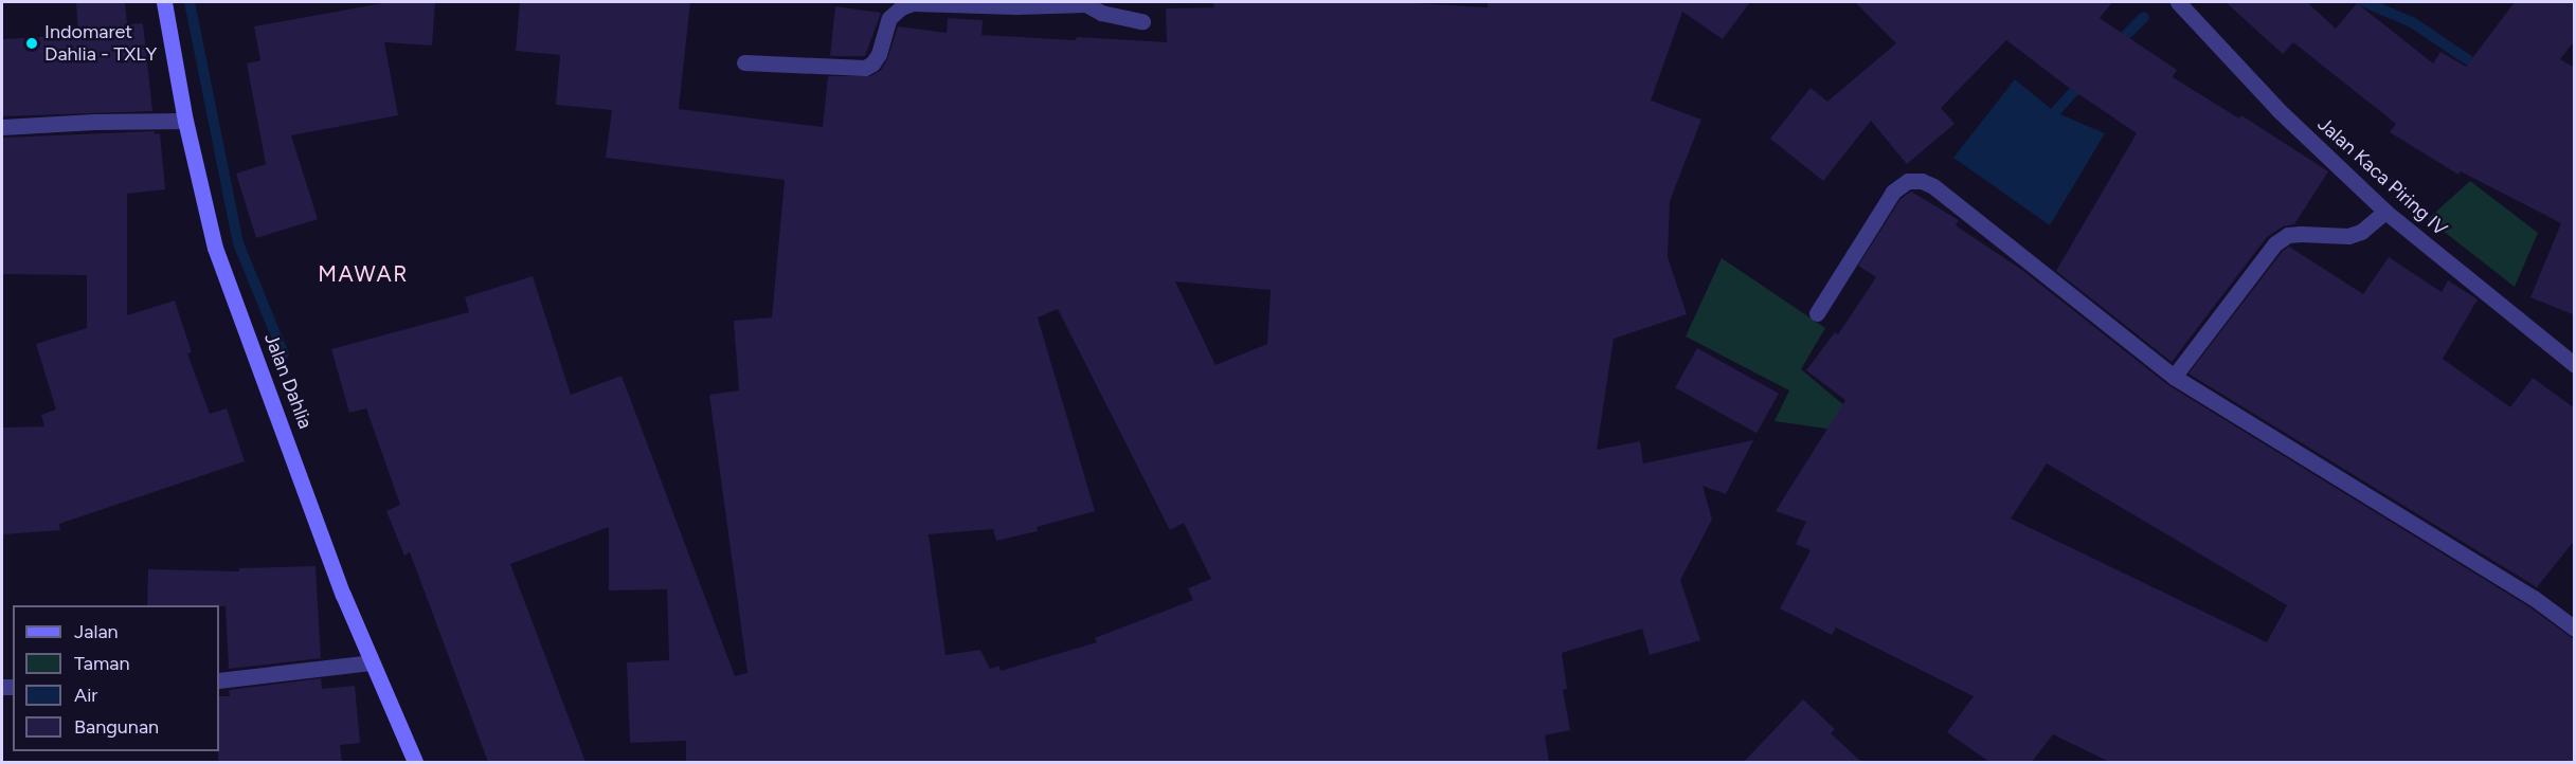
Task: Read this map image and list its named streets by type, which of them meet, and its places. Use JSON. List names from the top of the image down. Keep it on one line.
{"streets":{"street":["Jalan Kaca Piring IV","Jalan Dahlia"]},"districts":["MAWAR"],"places":["Indomaret Dahlia - TXLY"],"legend":["Jalan","Taman","Air","Bangunan"]}
